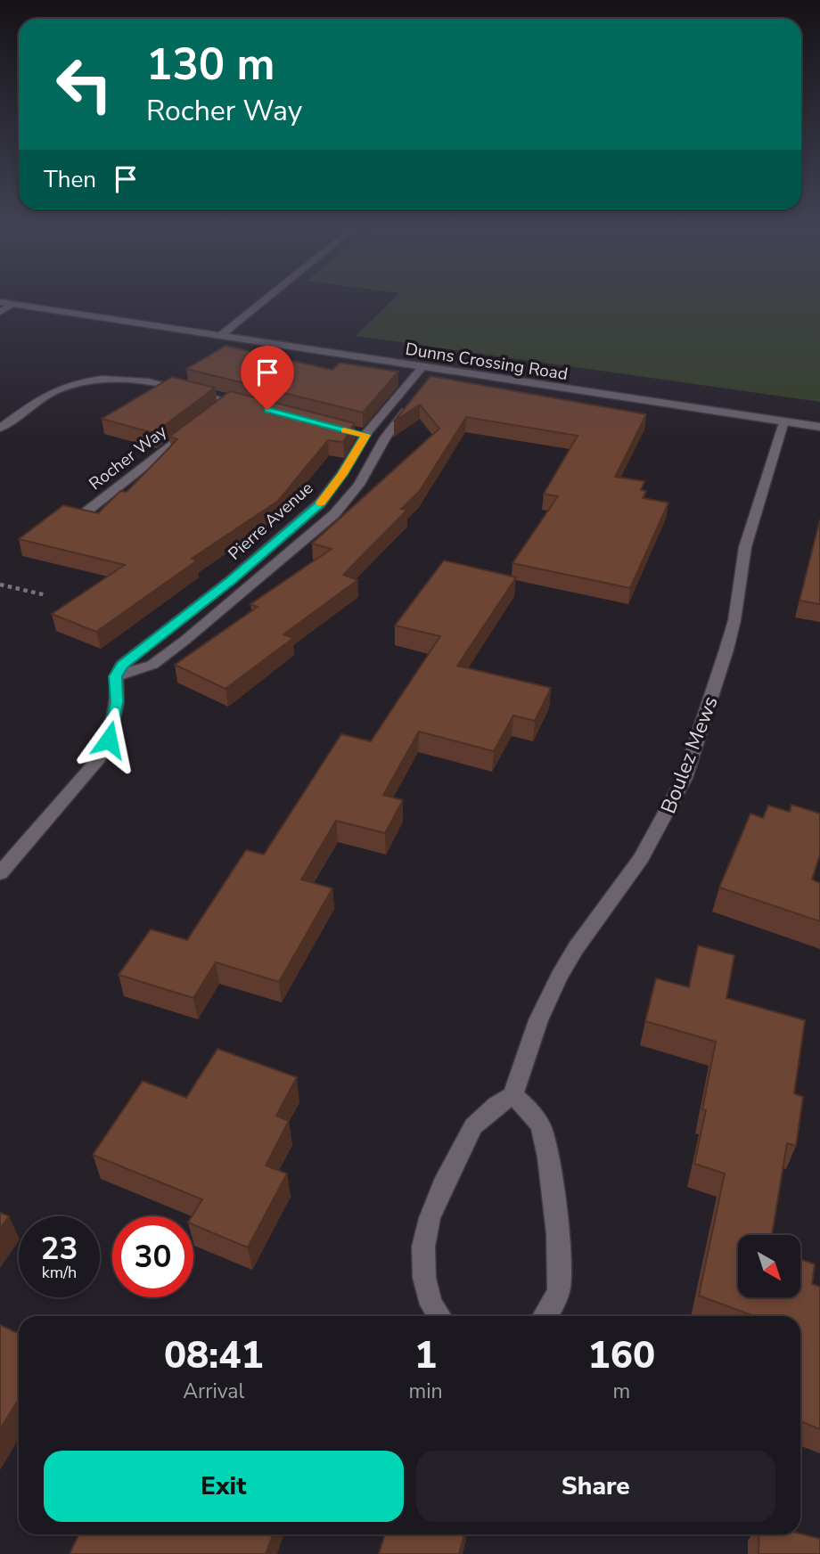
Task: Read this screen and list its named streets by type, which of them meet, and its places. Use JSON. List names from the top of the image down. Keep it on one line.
{"streets":{"street":["Dunns Crossing Road","Rocher Way","Pierre Avenue","Boulez Mews"]},"crossings":[["Dunns Crossing Road","Pierre Avenue"],["Dunns Crossing Road","Boulez Mews"]],"north":"bottom right","page":{"turn":["130 m","Rocher Way"],"then":"Then","speed":"23 km/h","limit":"30","eta":["08:41","Arrival","1","min","160","m"],"buttons":["Exit","Share"]}}
